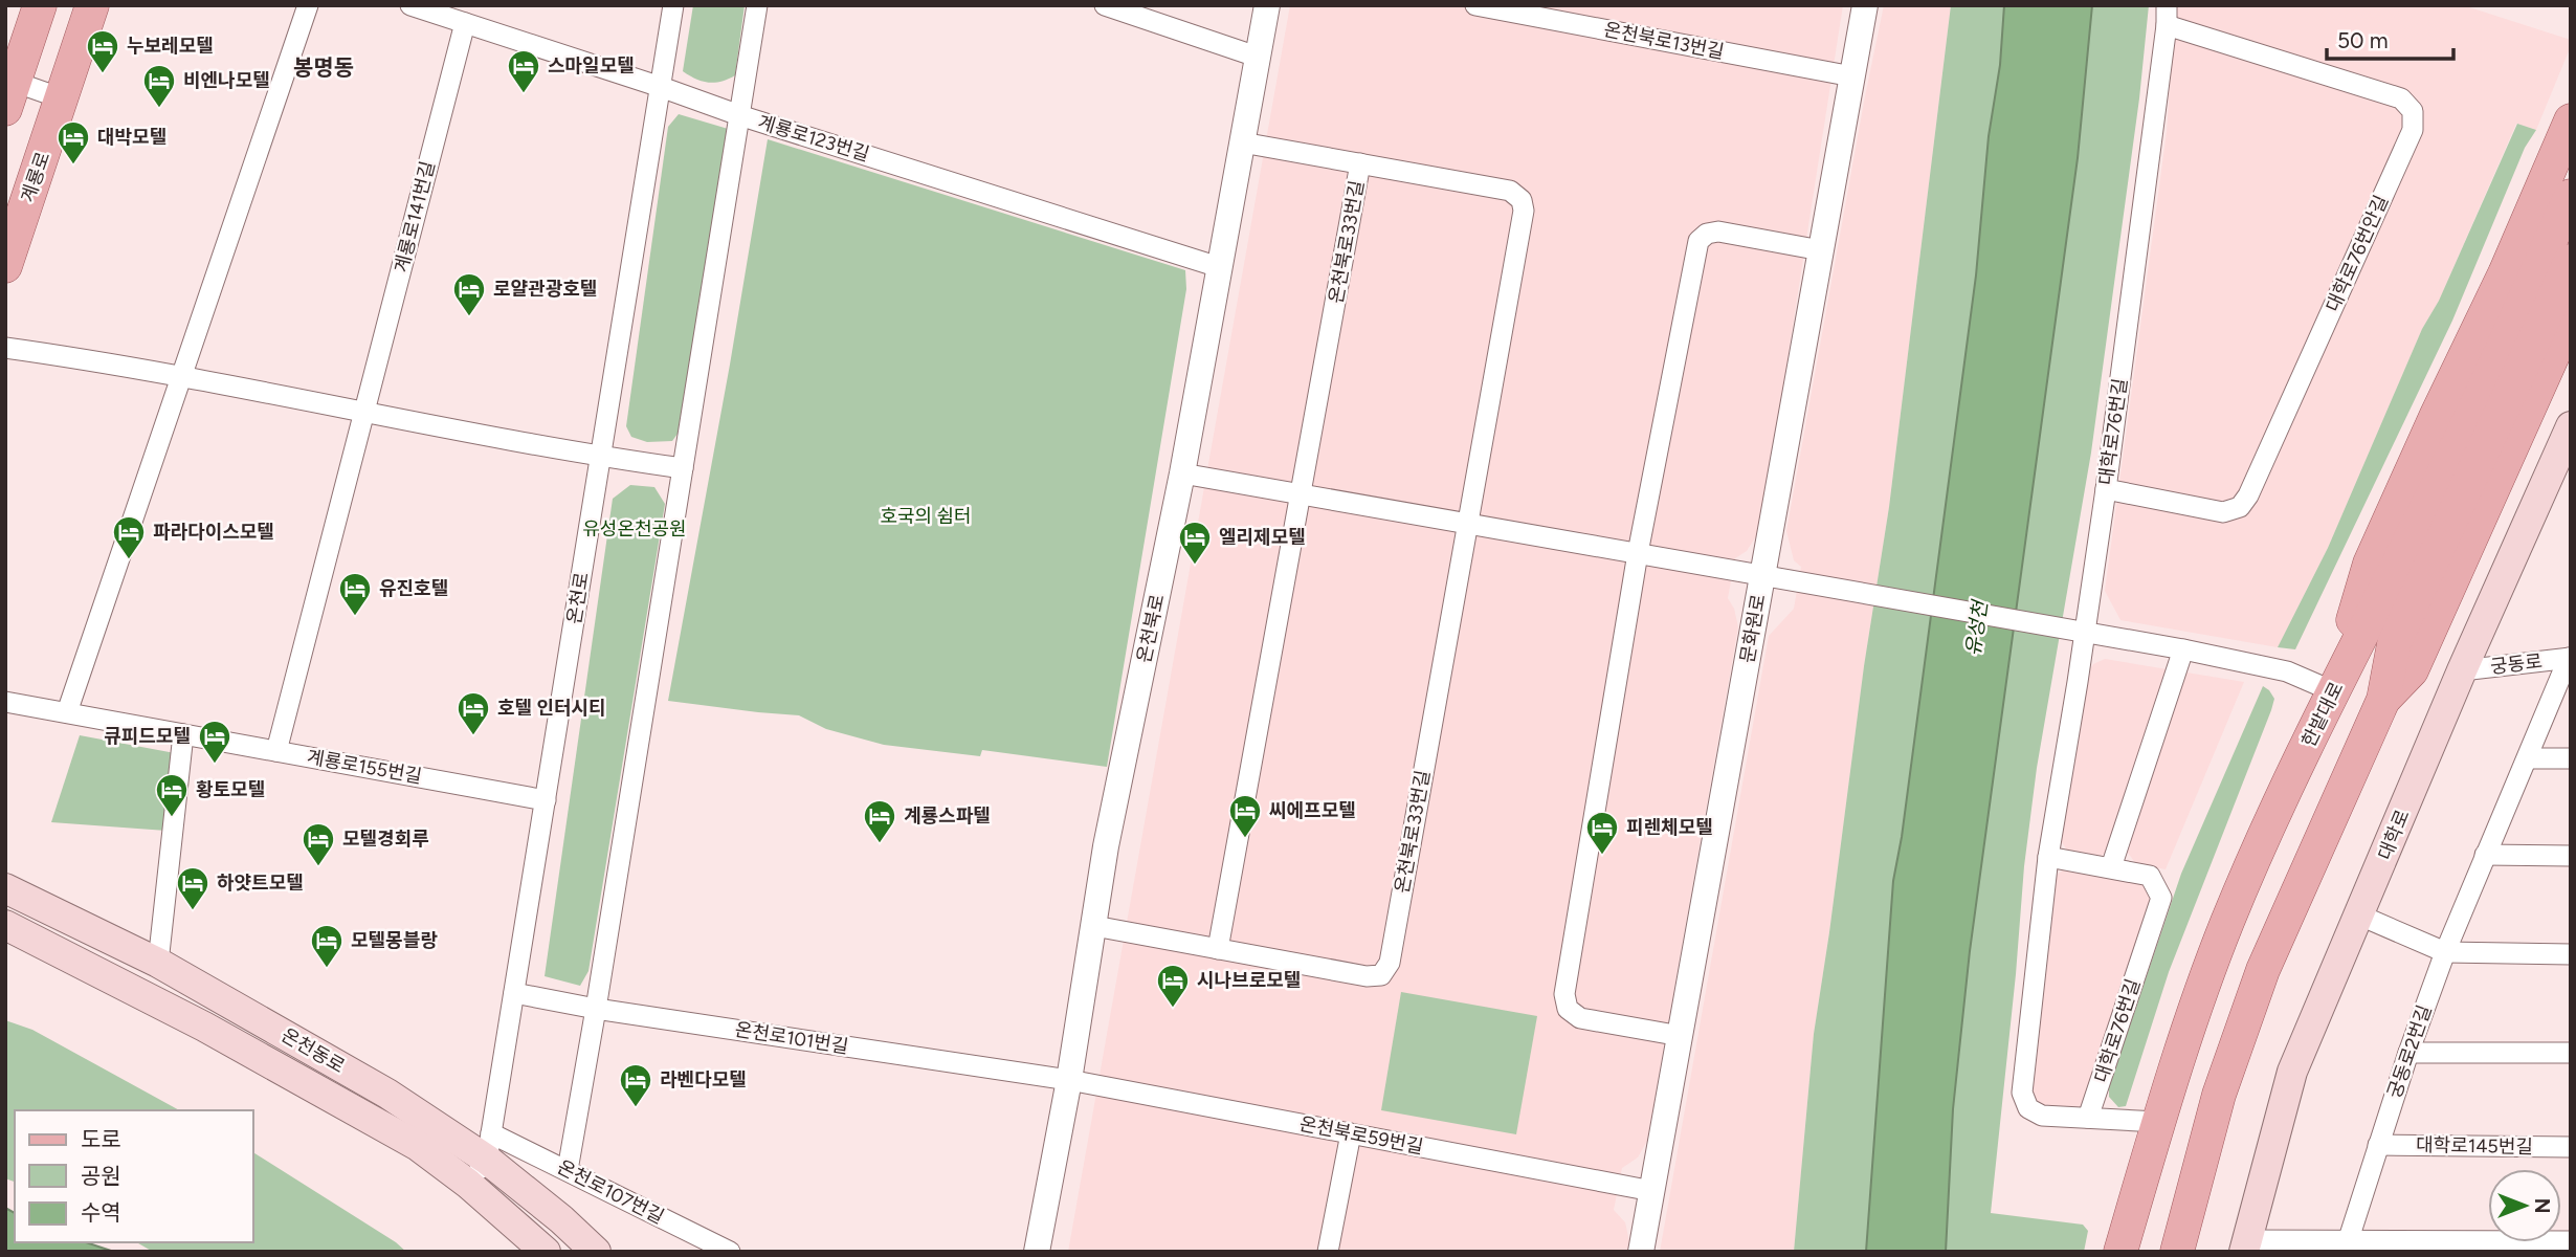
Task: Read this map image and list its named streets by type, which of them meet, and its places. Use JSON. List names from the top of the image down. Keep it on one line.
{"streets":{"main road":["계룡로","한밭대로","대학로","온천동로"],"street":["온천북로13번길","계룡로123번길","계룡로141번길","온천북로33번길","대학로76번안길","대학로76번길","온천로","온천북로","문화원로","궁동로","계룡로155번길","온천로101번길","궁동로2번길","온천북로59번길","대학로145번길","온천로107번길"]},"crossings":[["온천북로13번길","문화원로"],["계룡로123번길","계룡로141번길"],["계룡로123번길","온천로"],["계룡로123번길","온천북로"],["계룡로141번길","계룡로155번길"],["온천북로33번길","온천북로"],["대학로76번안길","대학로76번길"],["대학로76번길","한밭대로"],["온천로","계룡로155번길"],["온천로","온천로101번길"],["온천로","온천동로"],["온천로","온천로107번길"],["온천북로","온천로101번길"],["온천북로","온천북로59번길"],["문화원로","온천북로59번길"],["궁동로","대학로"],["궁동로","궁동로2번길"],["온천로101번길","온천북로59번길"],["온천동로","온천로107번길"],["궁동로2번길","대학로145번길"]],"districts":["봉명동"],"water":["유성천"],"parks":["호국의 쉼터","유성온천공원"],"places":{"hotel":["누보레모텔","스마일모텔","비엔나모텔","대박모텔","로얄관광호텔","파라다이스모텔","엘리제모텔","유진호텔","호텔 인터시티","큐피드모텔","황토모텔","씨에프모텔","계룡스파텔","피렌체모텔","모텔경회루","하얏트모텔","모텔몽블랑","시나브로모텔","라벤다모텔"]},"legend":["도로","공원","수역"],"scale_bar":"50 m","north":"right"}
